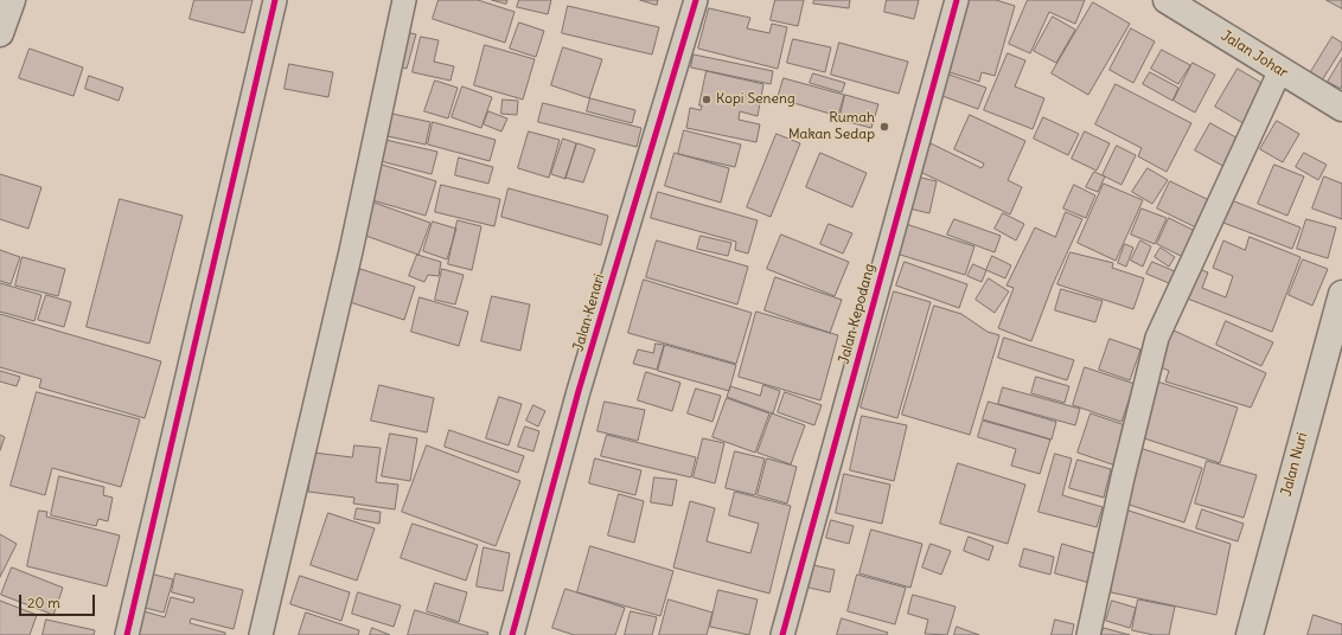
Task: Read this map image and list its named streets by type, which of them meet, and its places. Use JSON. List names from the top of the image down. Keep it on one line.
{"streets":{"street":["Jalan Johar","Jalan Kenari","Jalan Kepodang","Jalan Nuri"]},"places":["Kopi Seneng","Rumah Makan Sedap"],"scale_bar":"20 m"}
